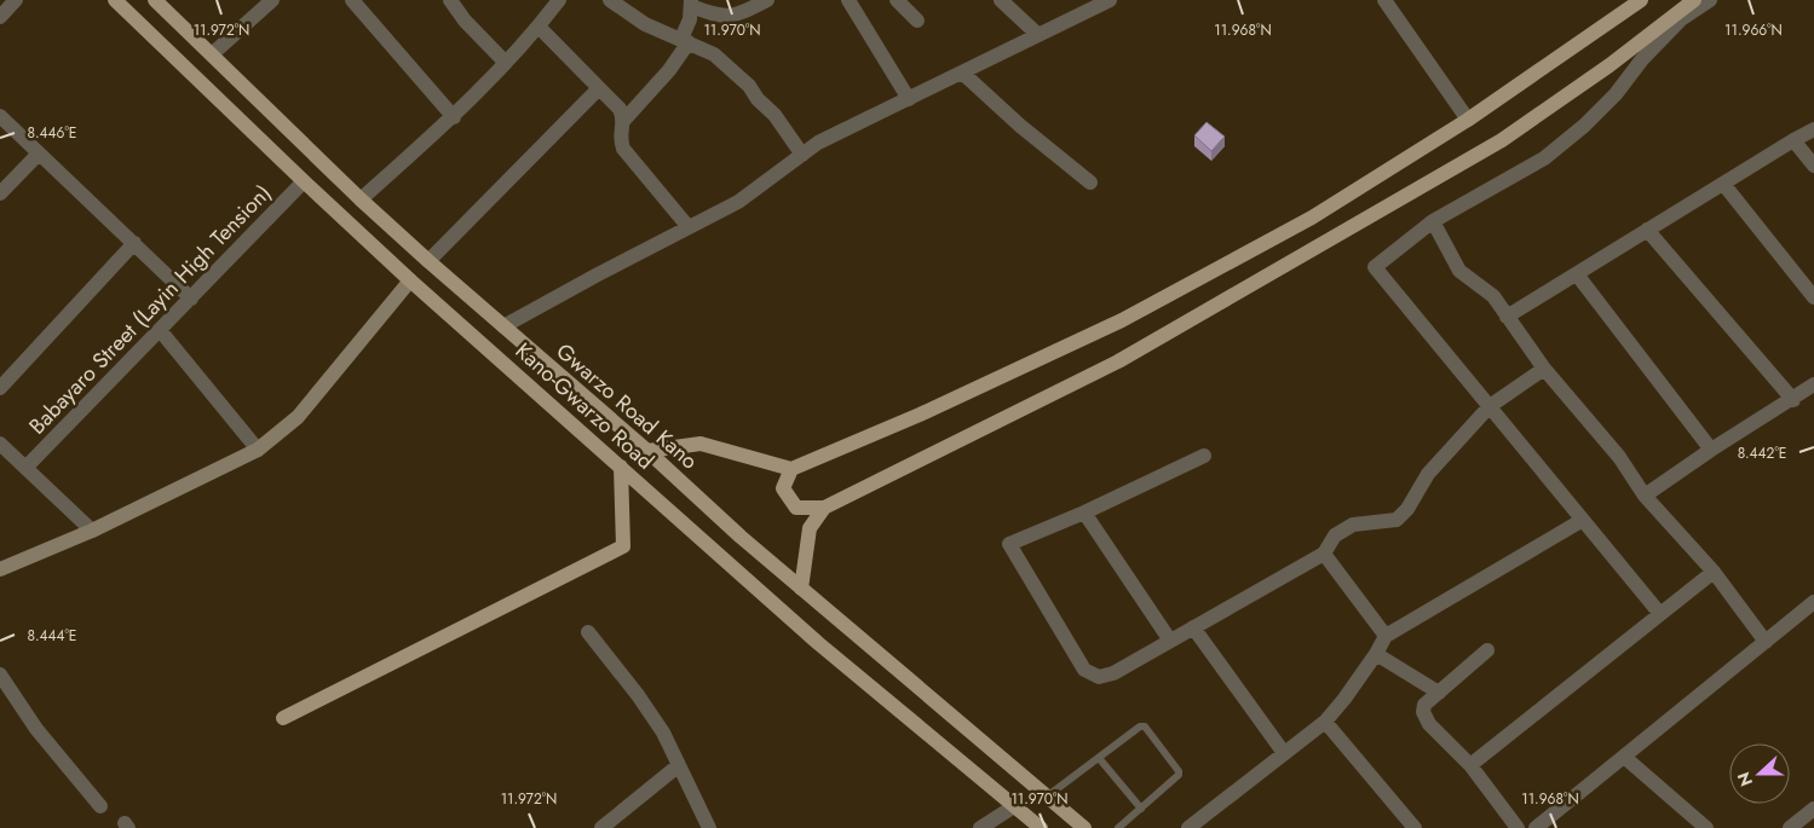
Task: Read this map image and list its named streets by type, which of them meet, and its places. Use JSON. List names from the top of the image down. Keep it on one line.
{"streets":{"main road":["Kano-Gwarzo Road","Gwarzo Road Kano"],"street":["Babayaro Street (Layin High Tension)"]},"crossings":[["Babayaro Street (Layin High Tension)","Kano-Gwarzo Road"]],"north":"left","coordinates":["11.966°N","11.972°N","11.970°N","11.968°N","8.446°E","8.442°E","8.444°E"]}
